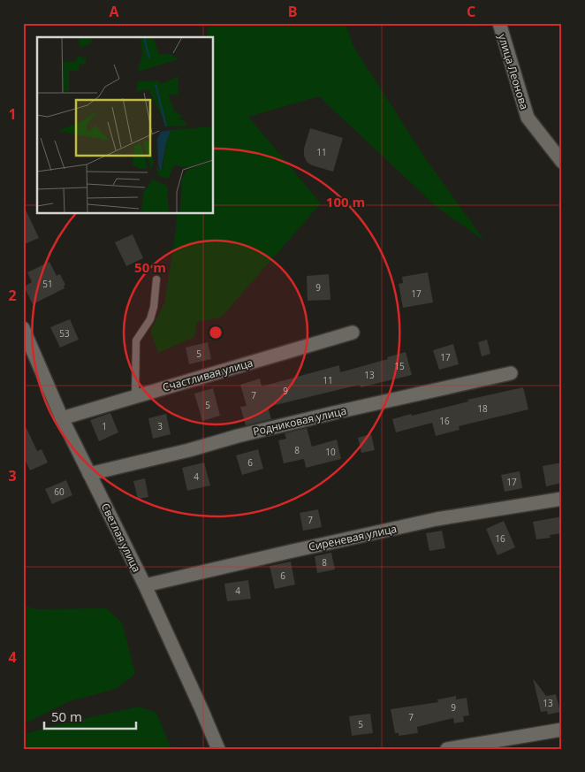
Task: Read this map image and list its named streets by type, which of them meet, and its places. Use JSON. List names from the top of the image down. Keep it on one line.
{"streets":{"street":["улица Леонова","Счастливая улица","Родниковая улица","Светлая улица","Сиреневая улица"]},"crossings":[["Счастливая улица","Светлая улица"],["Родниковая улица","Светлая улица"],["Светлая улица","Сиреневая улица"]],"house_numbers":["11","51","9","17","53","5","17","15","13","11","9","7","5","18","16","1","3","8","10","6","4","17","60","7","16","8","6","4","13","9","7","5"],"scale_bar":"50 m","grid":{"columns":["A","B","C"],"rows":["1","2","3","4"]},"rings":["100 m","50 m"]}
